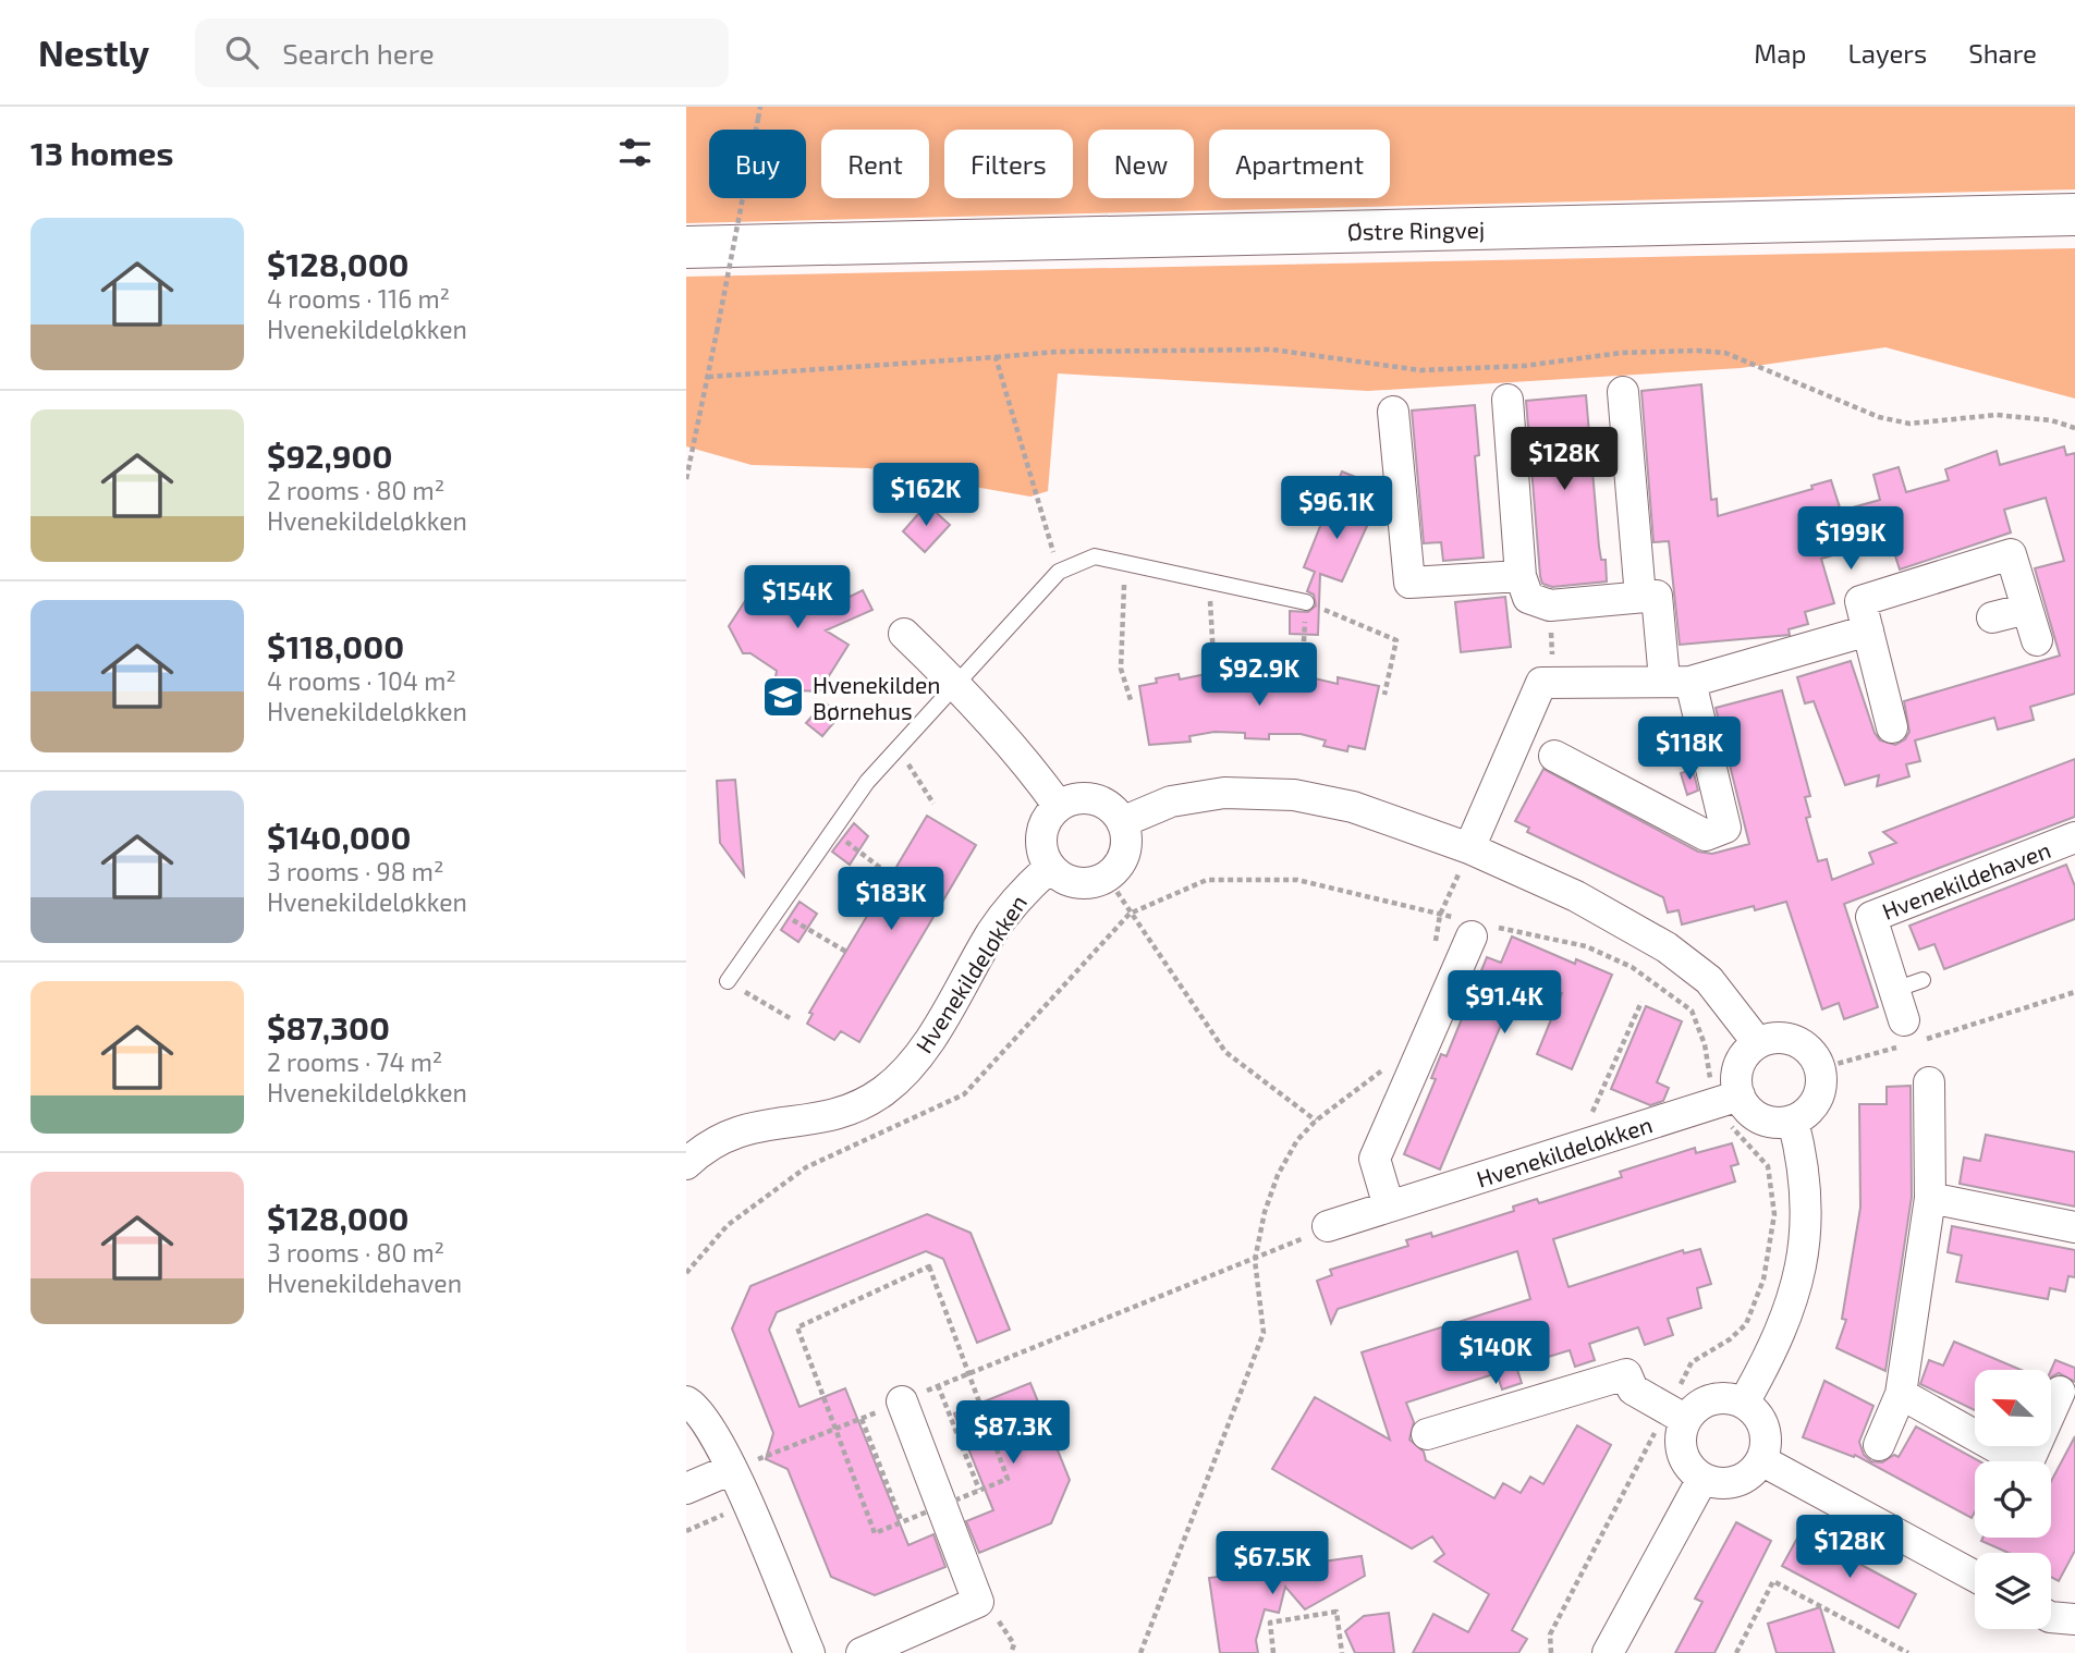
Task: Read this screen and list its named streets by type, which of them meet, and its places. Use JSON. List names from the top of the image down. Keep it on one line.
{"streets":{"main road":["Østre Ringvej"],"street":["Hvenekildehaven","Hvenekildeløkken"]},"places":{"school or university":["Hvenekilden Børnehus"]},"north":"top left","page":{"header":"Nestly","search":"Search here","nav":["Map","Layers","Share"],"heading":"13 homes","chip":["Buy","Rent","Filters","New","Apartment"],"list":[{"name":"$128,000","note":"4 rooms · 116 m² · Hvenekildeløkken"},{"name":"$92,900","note":"2 rooms · 80 m² · Hvenekildeløkken"},{"name":"$118,000","note":"4 rooms · 104 m² · Hvenekildeløkken"},{"name":"$140,000","note":"3 rooms · 98 m² · Hvenekildeløkken"},{"name":"$87,300","note":"2 rooms · 74 m² · Hvenekildeløkken"},{"name":"$128,000","note":"3 rooms · 80 m² · Hvenekildehaven"}],"price":["$128K","$162K","$96.1K","$199K","$154K","$92.9K","$118K","$183K","$91.4K","$140K","$87.3K","$128K","$67.5K"]}}
